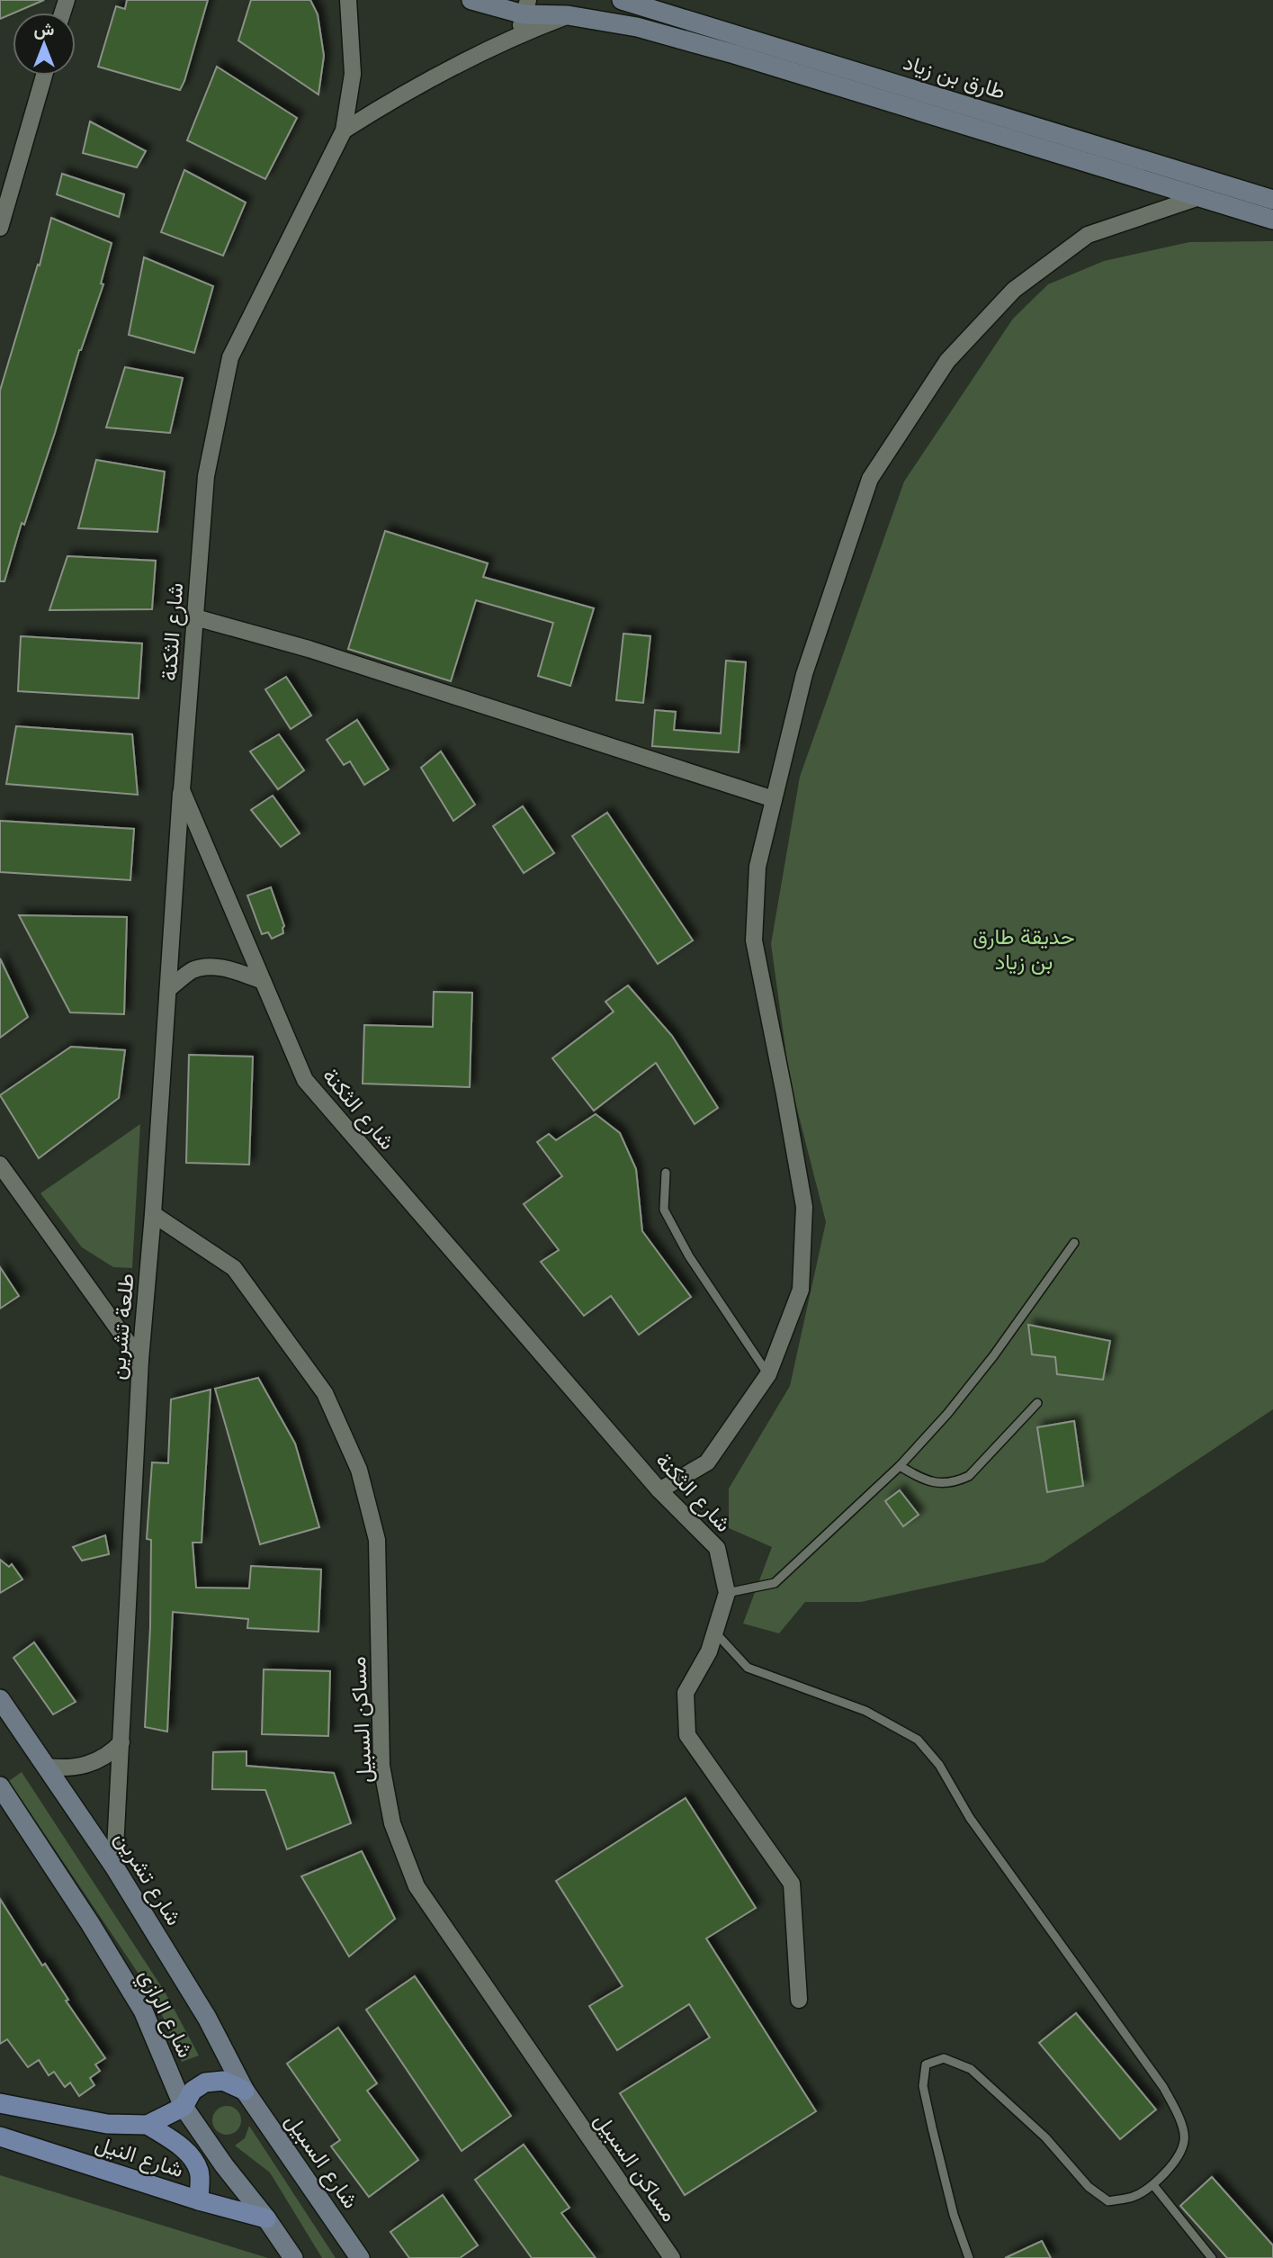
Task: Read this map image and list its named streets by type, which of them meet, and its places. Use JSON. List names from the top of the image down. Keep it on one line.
{"streets":{"main road":["طارق بن زياد","شارع تشرين","شارع الرازي","شارع النيل","شارع السبيل"],"street":["شارع الثكنة","طلعة تشرين","مساكن السبيل"]},"crossings":[["شارع الثكنة","طلعة تشرين"],["طلعة تشرين","مساكن السبيل"],["طلعة تشرين","شارع تشرين"],["شارع تشرين","شارع النيل"],["شارع تشرين","شارع السبيل"],["شارع الرازي","شارع النيل"],["شارع النيل","شارع السبيل"]],"parks":["حديقة طارق بن زياد"],"north":"top"}
